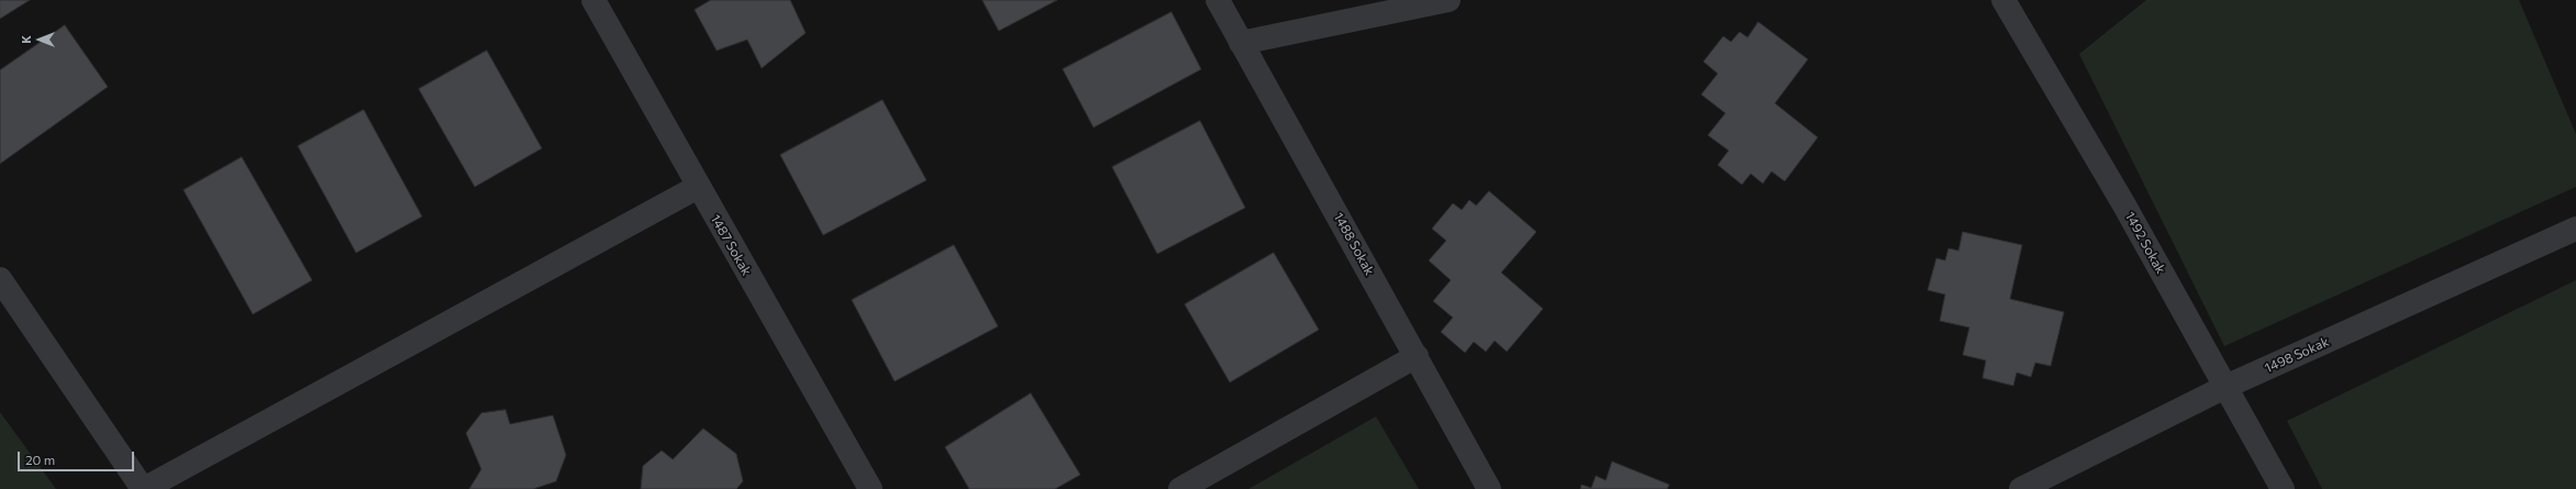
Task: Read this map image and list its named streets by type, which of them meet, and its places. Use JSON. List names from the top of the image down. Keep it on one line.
{"streets":{"street":["1492 Sokak","1488 Sokak","1487 Sokak","1498 Sokak"]},"crossings":[["1492 Sokak","1498 Sokak"]],"scale_bar":"20 m","north":"left"}
